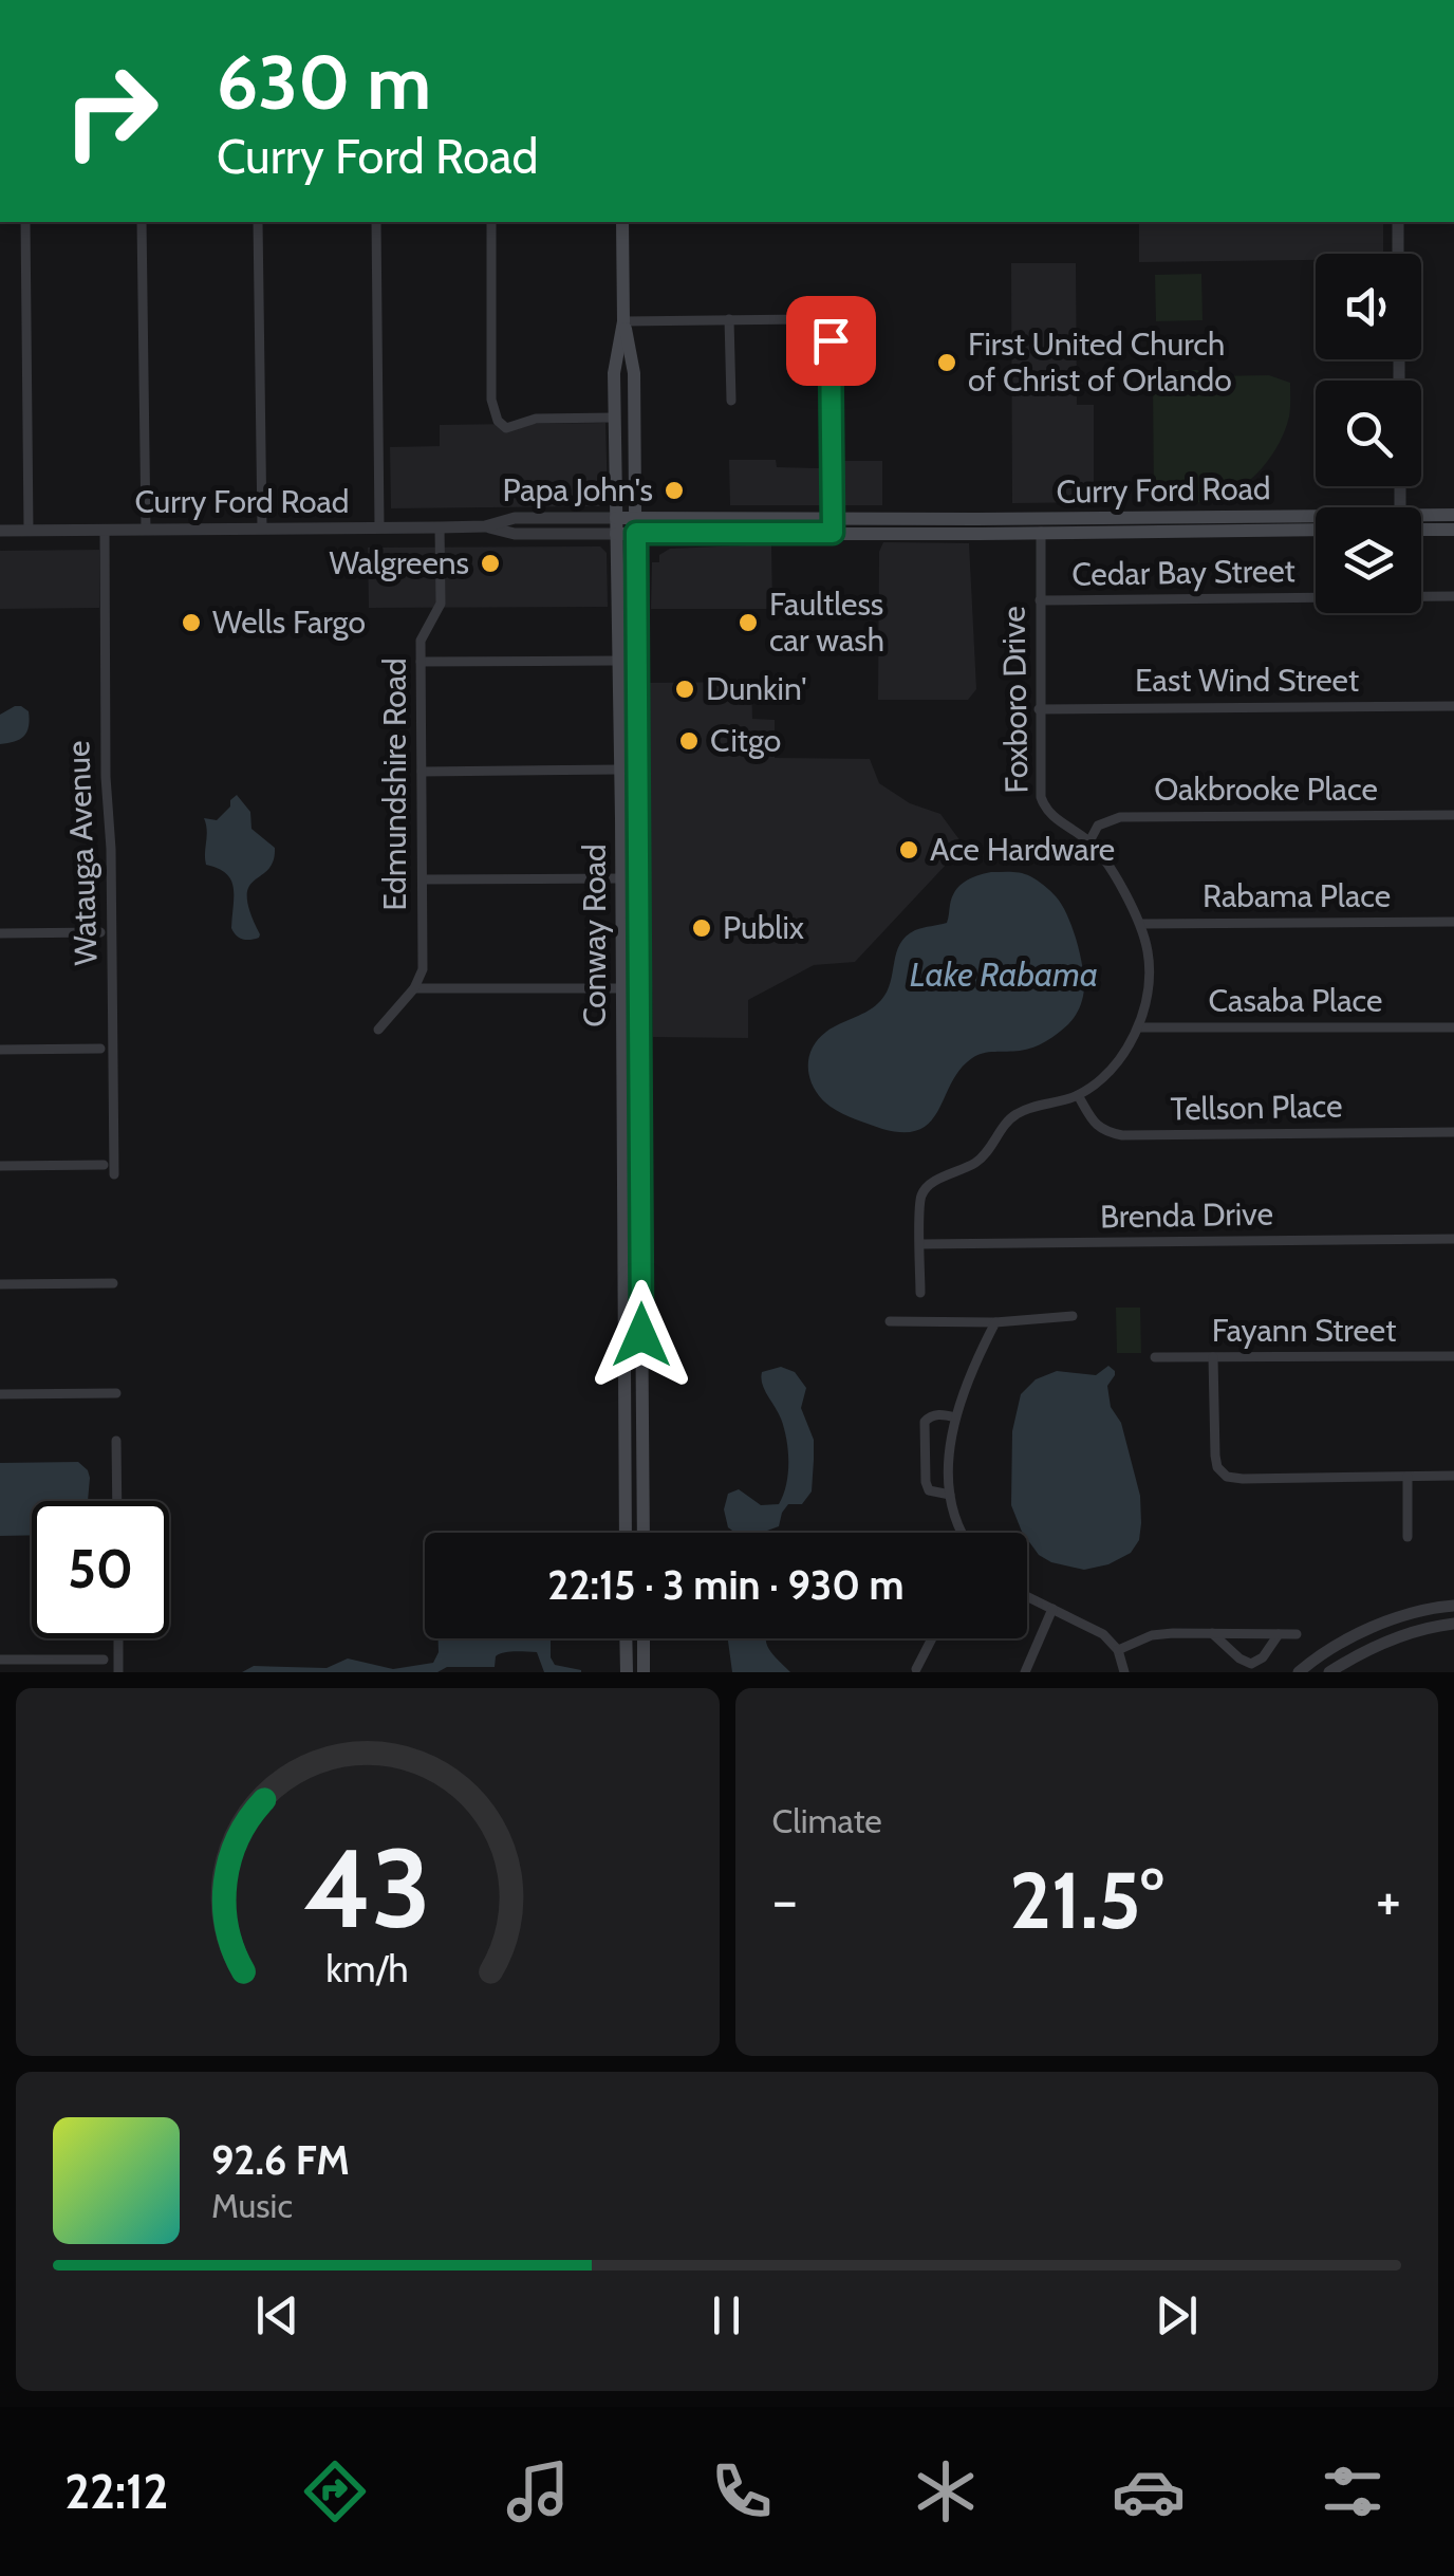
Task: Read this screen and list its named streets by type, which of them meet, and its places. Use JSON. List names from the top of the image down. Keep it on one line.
{"streets":{"main road":["Curry Ford Road","Conway Road"],"street":["Cedar Bay Street","East Wind Street","Foxboro Drive","Edmundshire Road","Oakbrooke Place","Watauga Avenue","Rabama Place","Casaba Place","Tellson Place","Brenda Drive","Fayann Street"]},"crossings":[["Curry Ford Road","Foxboro Drive"],["Curry Ford Road","Edmundshire Road"],["Curry Ford Road","Watauga Avenue"],["Curry Ford Road","Conway Road"],["Cedar Bay Street","Foxboro Drive"],["East Wind Street","Foxboro Drive"],["Foxboro Drive","Oakbrooke Place"],["Foxboro Drive","Rabama Place"],["Foxboro Drive","Casaba Place"],["Foxboro Drive","Tellson Place"],["Foxboro Drive","Brenda Drive"]],"water":["Lake Rabama"],"places":["First United Church of Christ of Orlando","Papa John's","Walgreens","Wells Fargo","Faultless car wash","Dunkin'","Citgo","Ace Hardware","Publix"],"page":{"turn":["630 m","Curry Ford Road"],"limit":"50","trip":"22:15 · 3 min · 930 m","tile":"Climate","heat":["−","21.5°","+"],"song":["92.6 FM","Music"],"tabs":"22:12","gauge":["43","km/h"]}}
